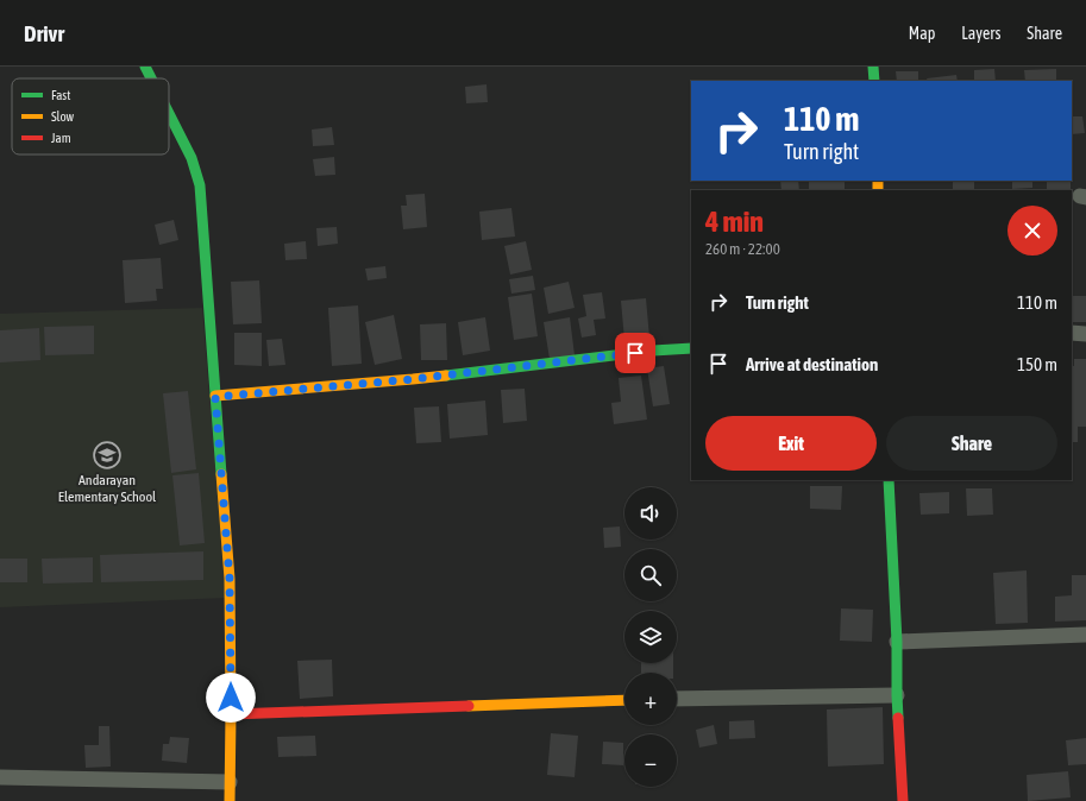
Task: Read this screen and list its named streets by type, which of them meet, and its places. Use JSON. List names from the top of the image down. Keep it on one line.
{"places":{"school or university":["Andarayan Elementary School"]},"legend":["Fast","Slow","Jam"],"page":{"header":"Drivr","nav":["Map","Layers","Share"],"turn":["110 m","Turn right"],"heading":["4 min","260 m · 22:00"],"list":[{"name":"Turn right","value":"110 m"},{"name":"Arrive at destination","value":"150 m"}],"buttons":["Exit","Share"],"map_buttons":["+","−"]}}
